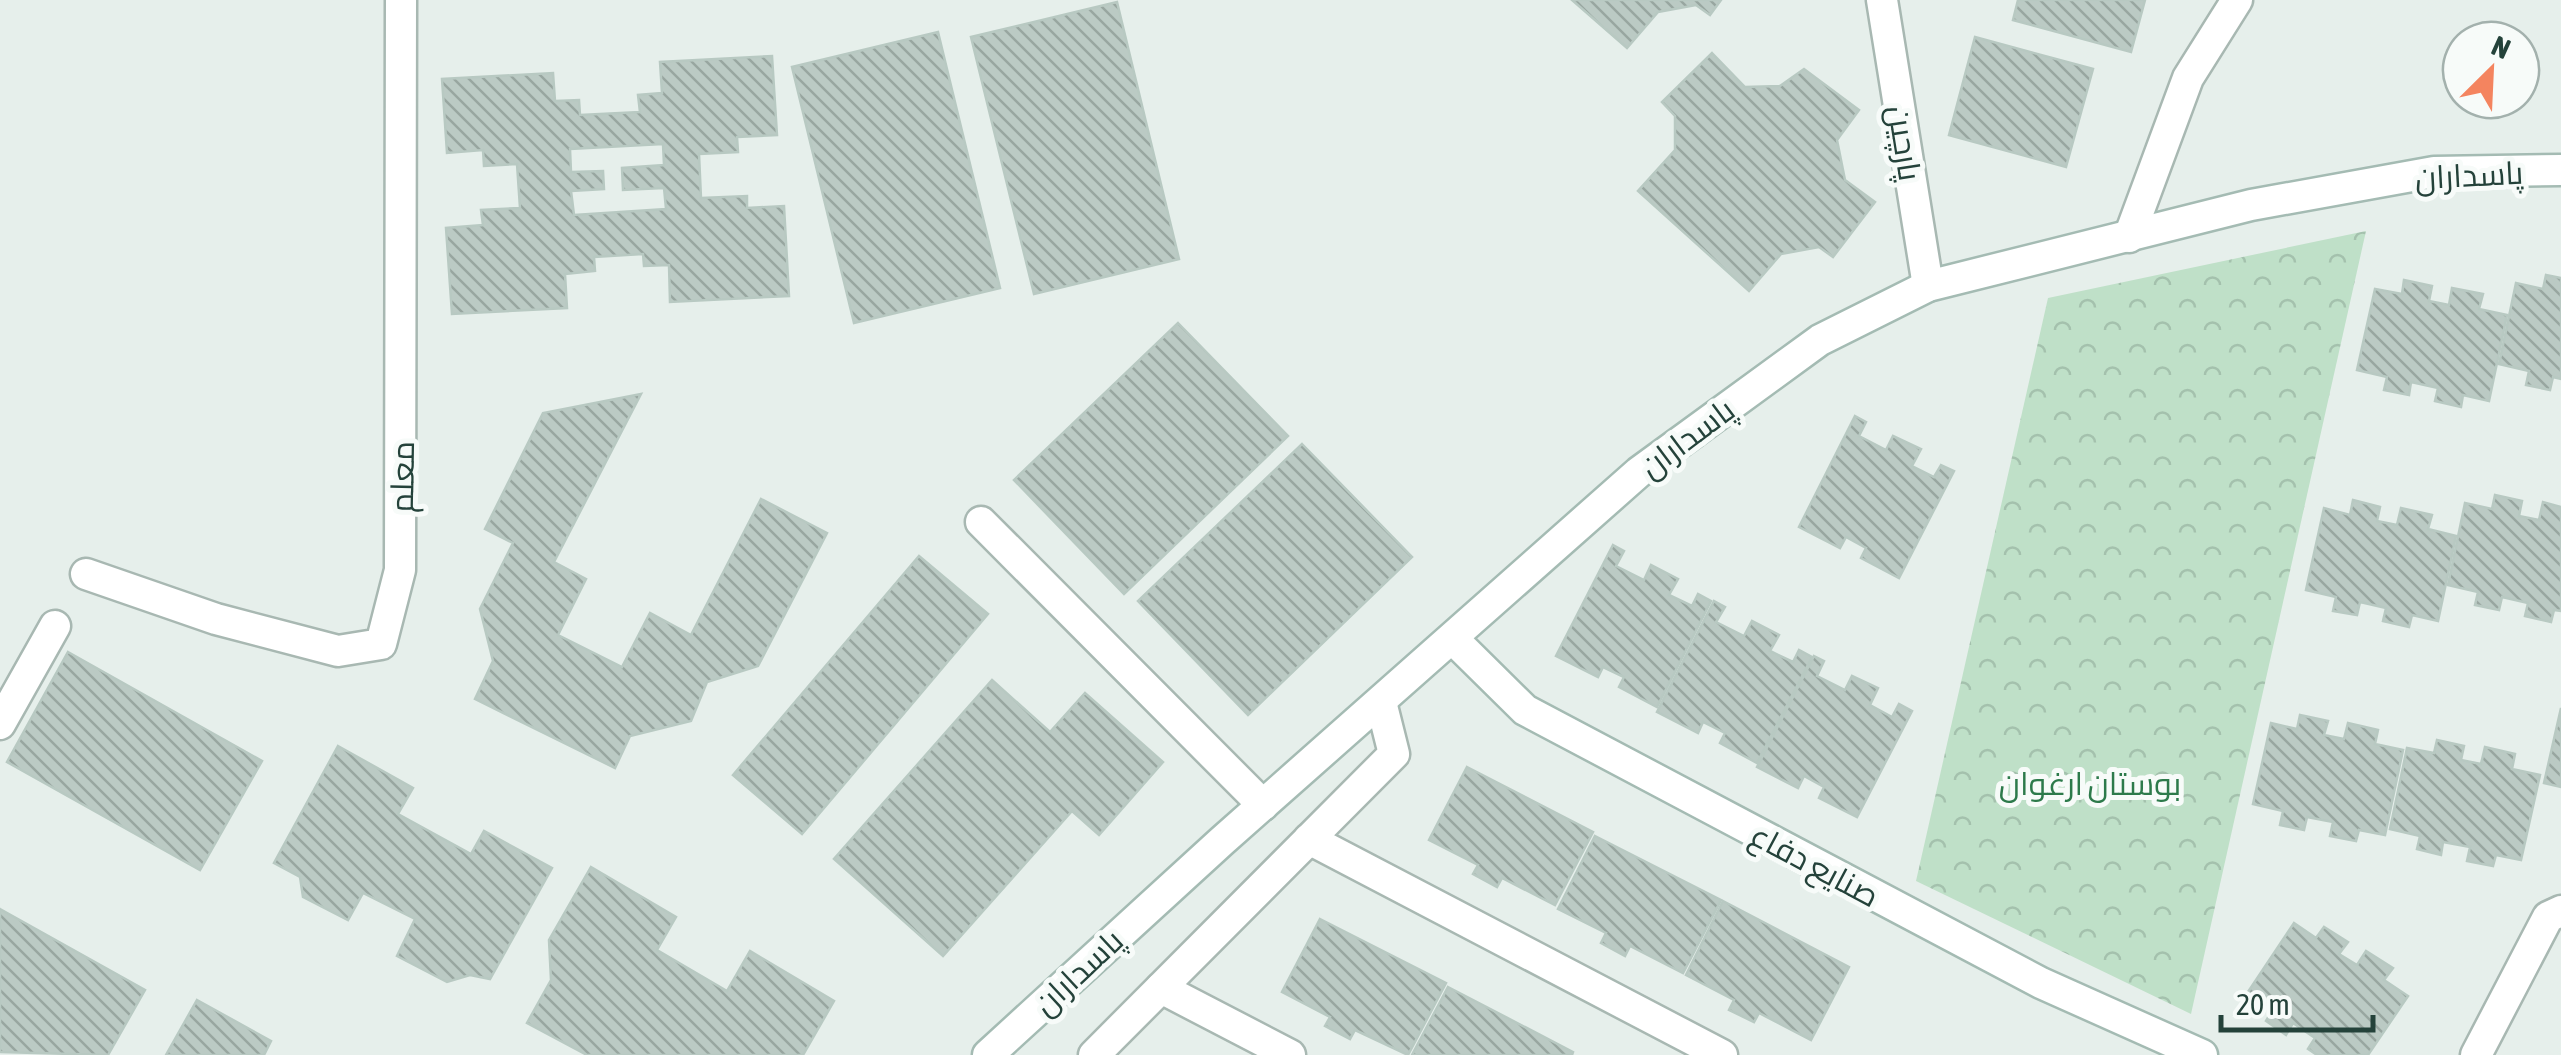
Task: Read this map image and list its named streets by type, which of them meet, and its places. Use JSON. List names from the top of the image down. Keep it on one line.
{"streets":{"street":["پارچین","پاسداران","معلم","صنایع دفاع"]},"crossings":[["پارچین","پاسداران"],["پاسداران","صنایع دفاع"]],"parks":["بوستان ارغوان"],"scale_bar":"20 m","north":"top right"}
